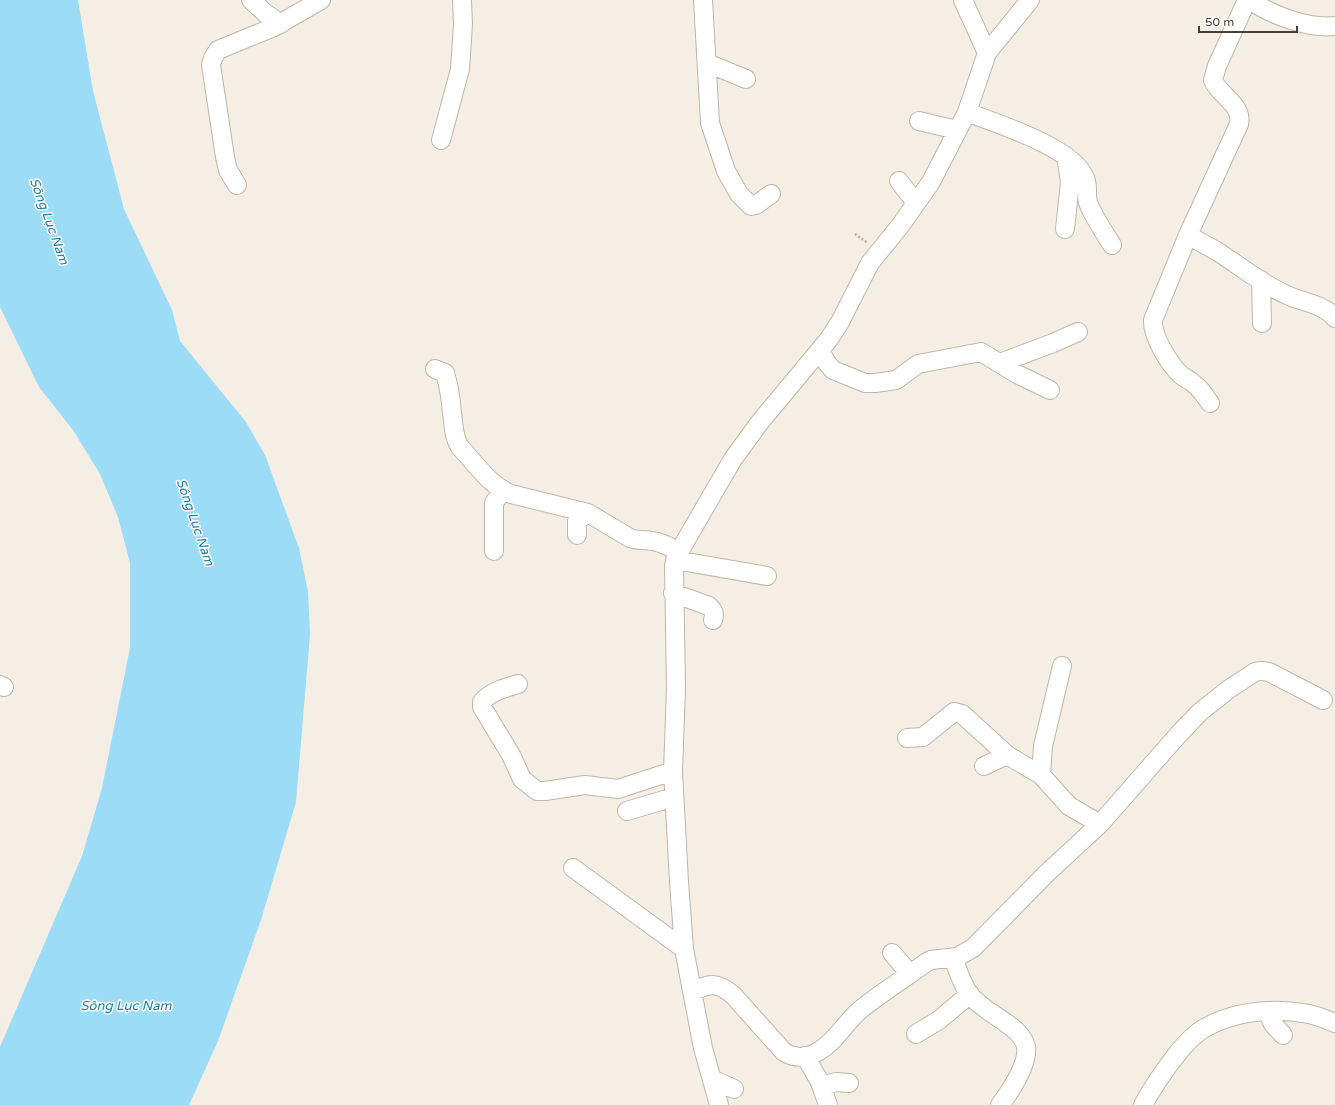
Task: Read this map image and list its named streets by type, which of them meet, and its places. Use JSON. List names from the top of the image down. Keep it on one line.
{"water":["Sông Lục Nam"],"scale_bar":"50 m"}
